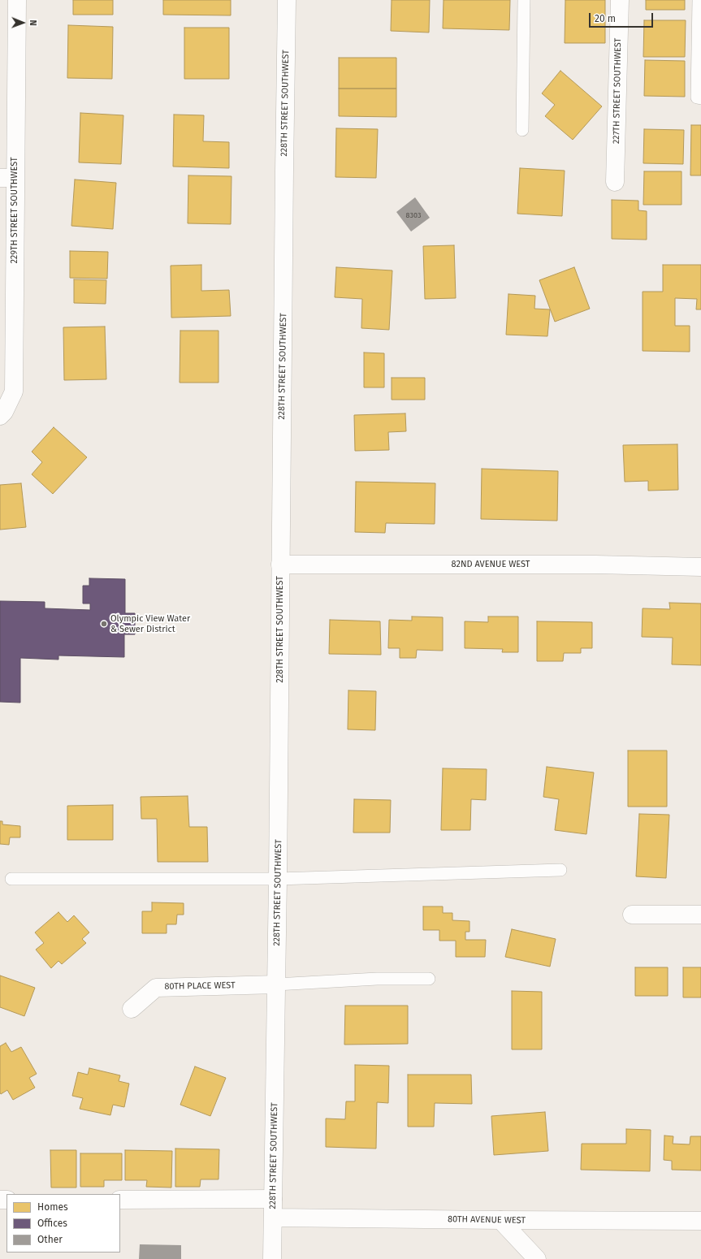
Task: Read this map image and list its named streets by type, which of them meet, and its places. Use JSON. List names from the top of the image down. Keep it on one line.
{"streets":{"street":["227TH STREET SOUTHWEST","228TH STREET SOUTHWEST","229TH STREET SOUTHWEST","82ND AVENUE WEST","80TH PLACE WEST","80TH AVENUE WEST"]},"crossings":[["228TH STREET SOUTHWEST","82ND AVENUE WEST"],["228TH STREET SOUTHWEST","80TH PLACE WEST"],["228TH STREET SOUTHWEST","80TH AVENUE WEST"]],"places":["Olympic View Water & Sewer District"],"house_numbers":["8303"],"legend":["Homes","Offices","Other"],"scale_bar":"20 m","north":"right"}
